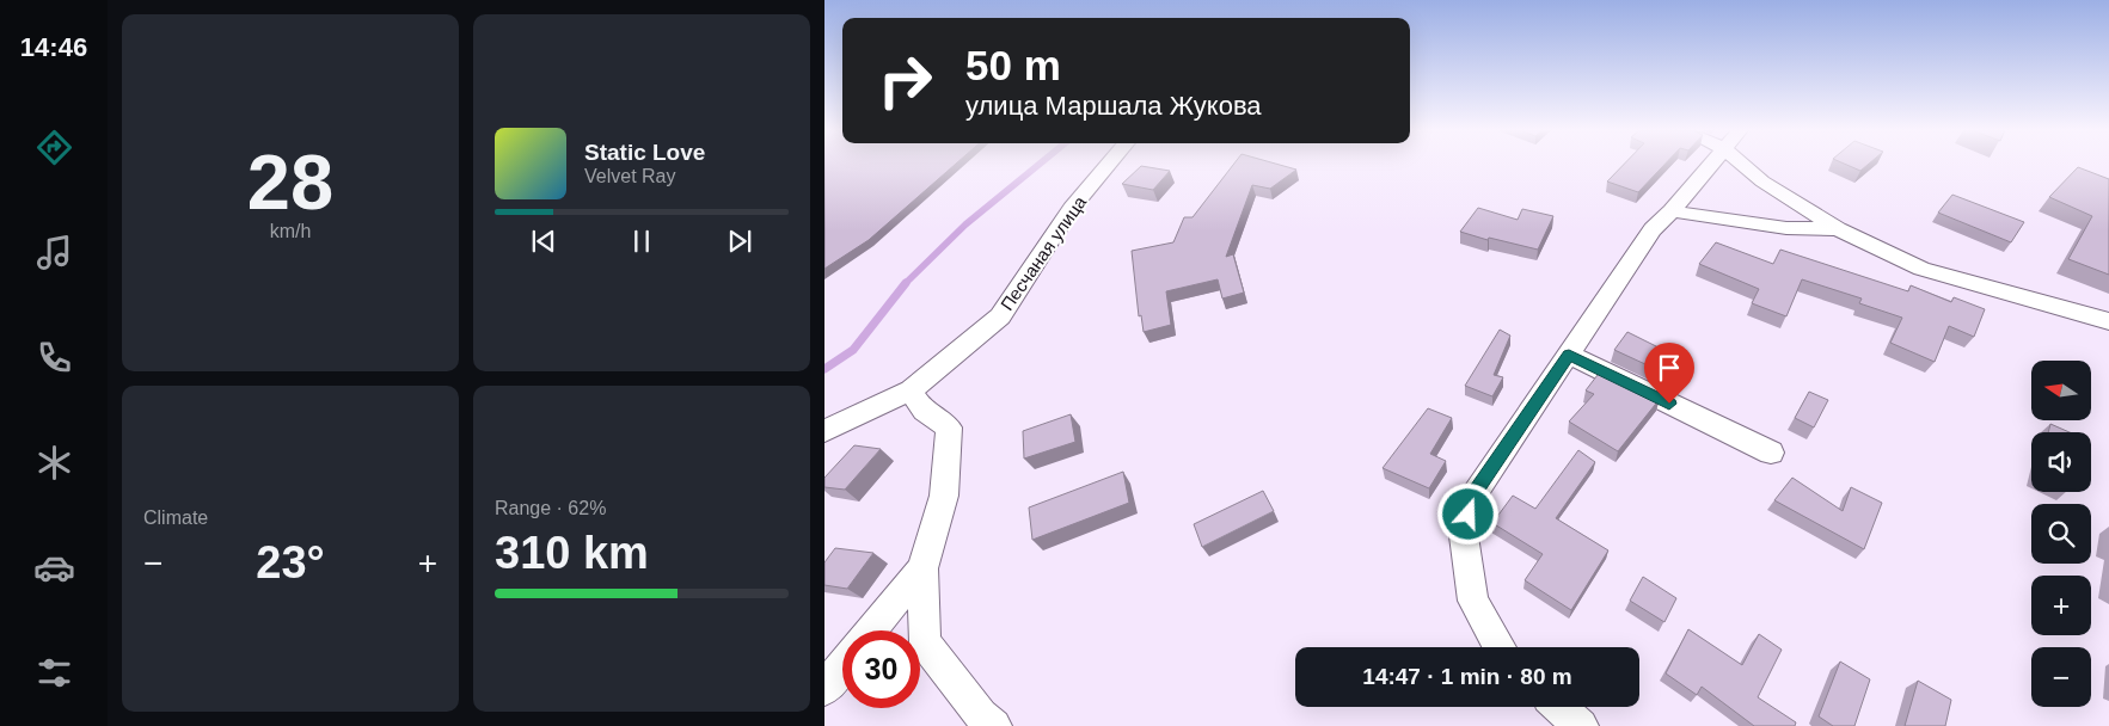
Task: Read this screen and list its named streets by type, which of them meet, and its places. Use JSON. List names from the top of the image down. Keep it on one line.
{"streets":{"street":["Песчаная улица"]},"north":"left","page":{"tabs":"14:46","tile":[["28","km/h"],"Climate",["Range · 62%","310 km"]],"turn":["50 m","улица Маршала Жукова"],"song":["Static Love","Velvet Ray"],"map_buttons":["+","−"],"heat":["−","23°","+"],"limit":"30","trip":"14:47 · 1 min · 80 m"}}
